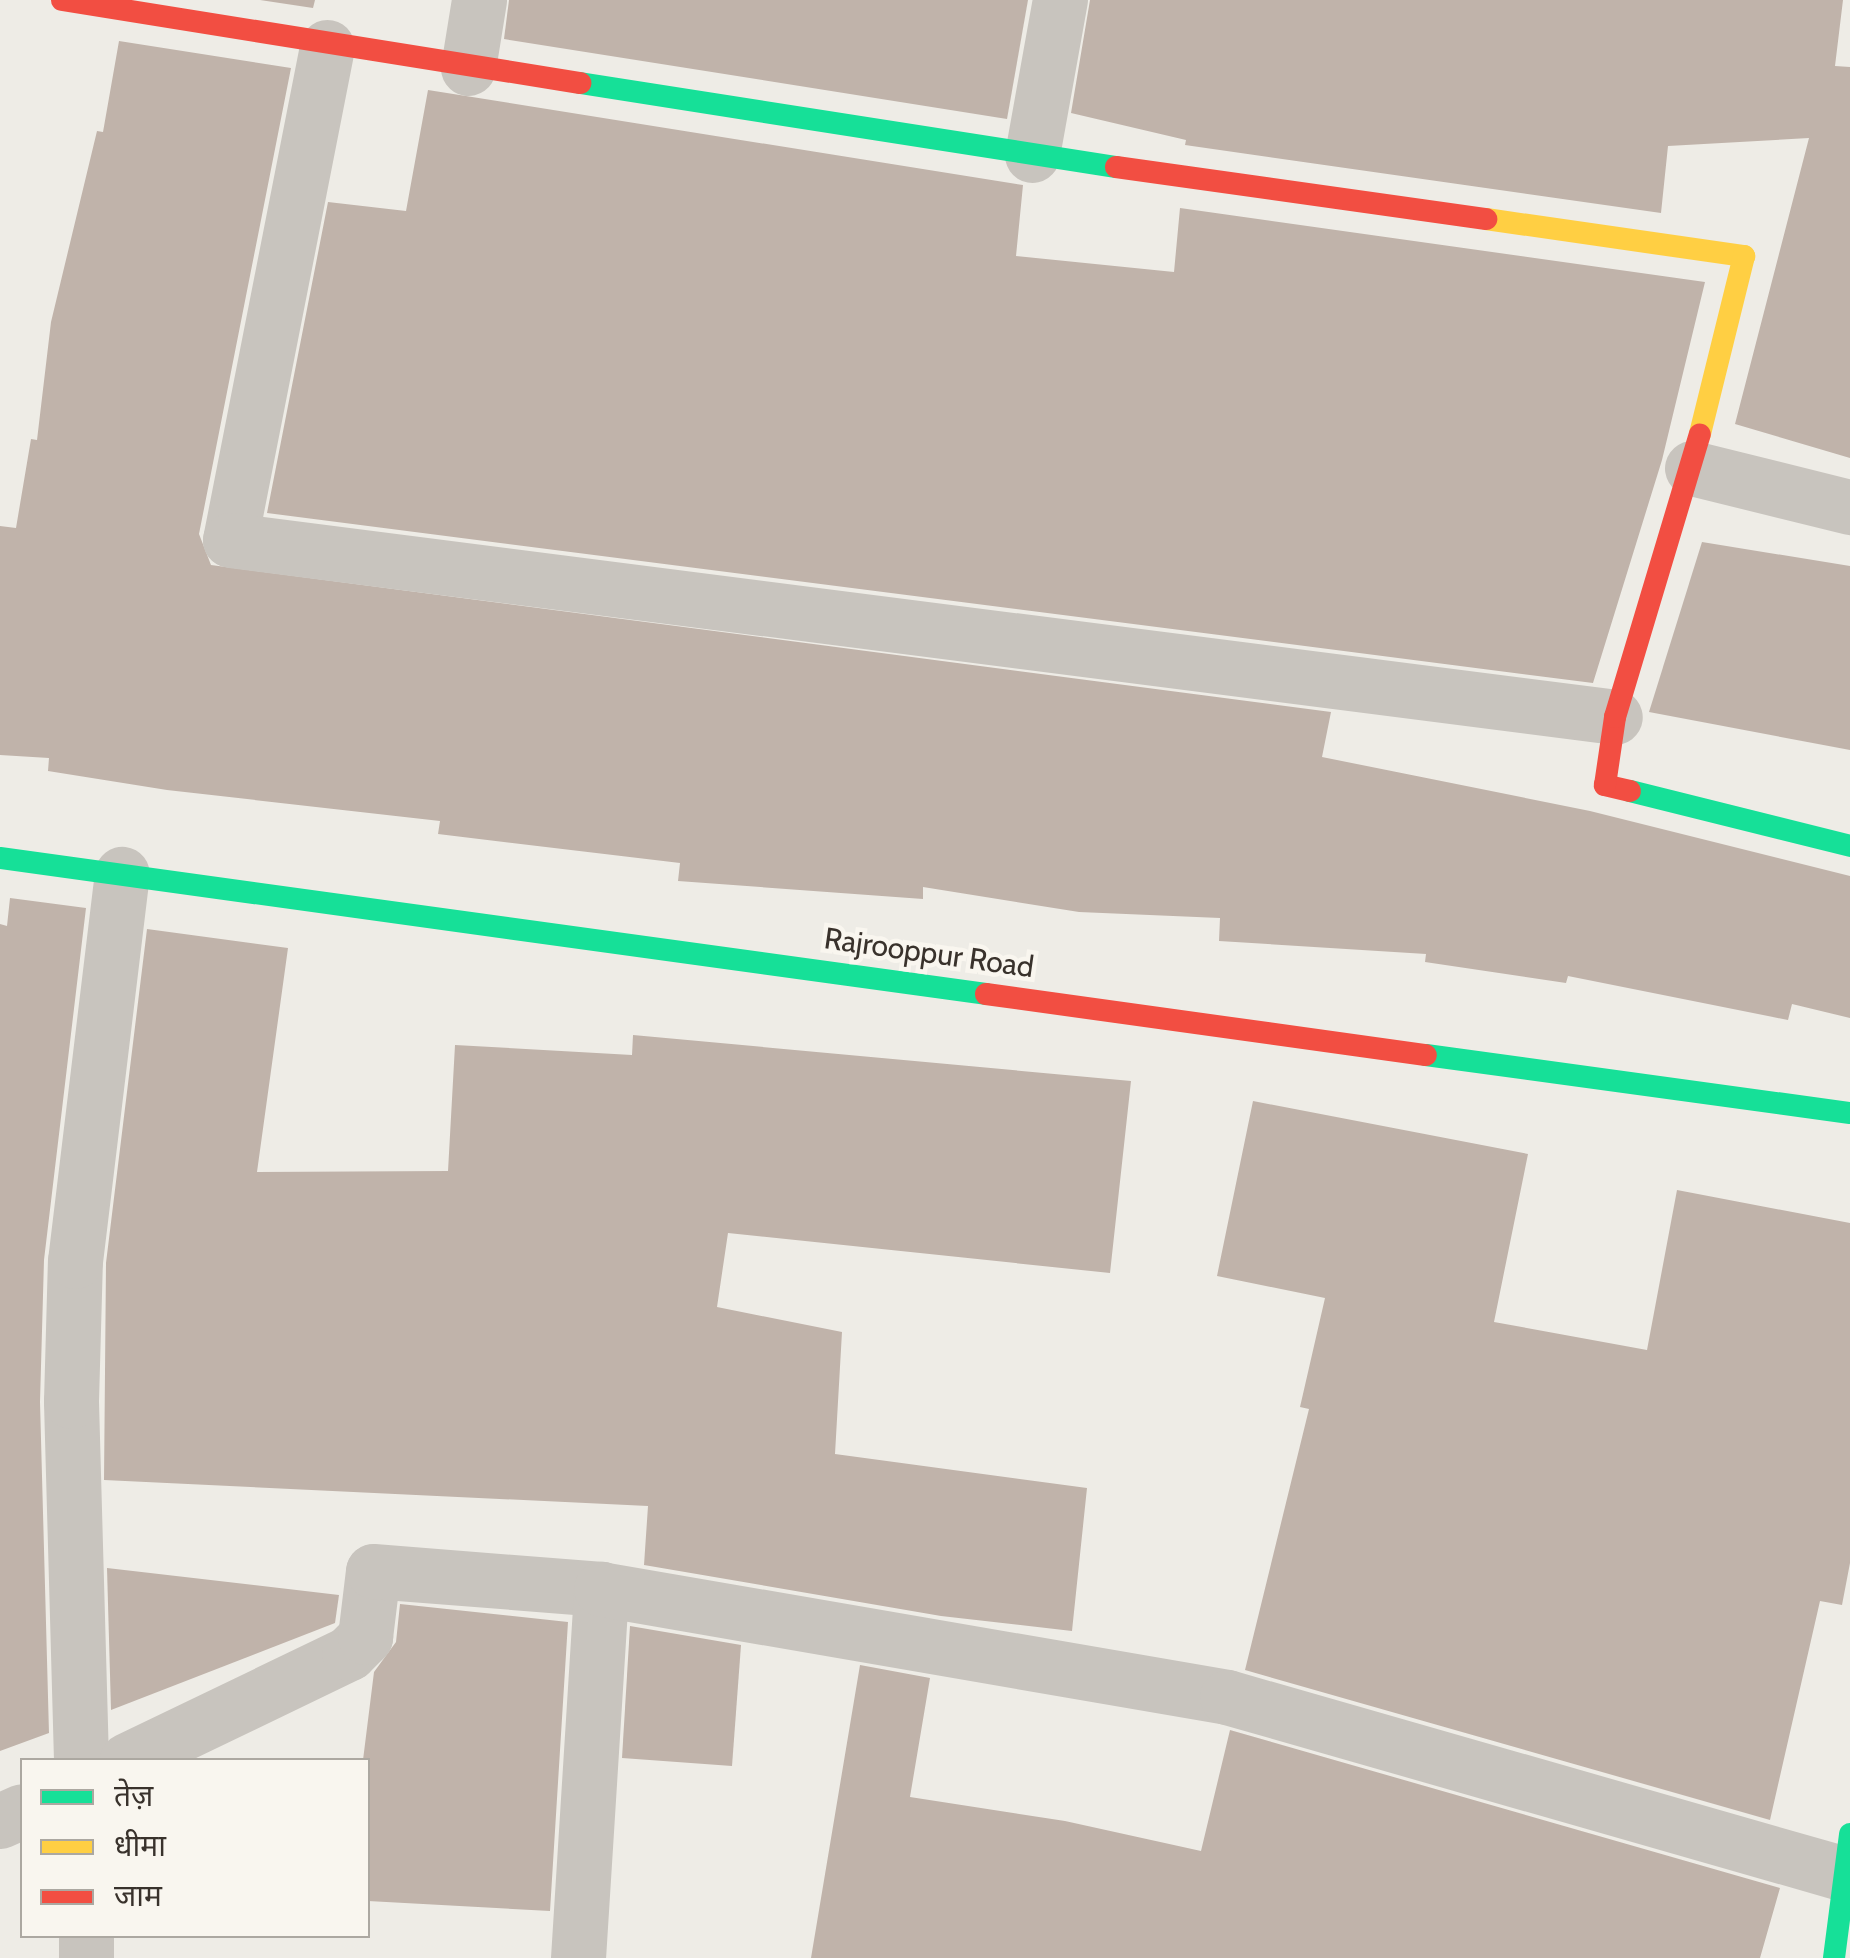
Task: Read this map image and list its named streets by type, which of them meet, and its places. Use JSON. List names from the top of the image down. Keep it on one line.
{"streets":{"street":["Rajrooppur Road"]},"legend":["तेज़","धीमा","जाम"]}
